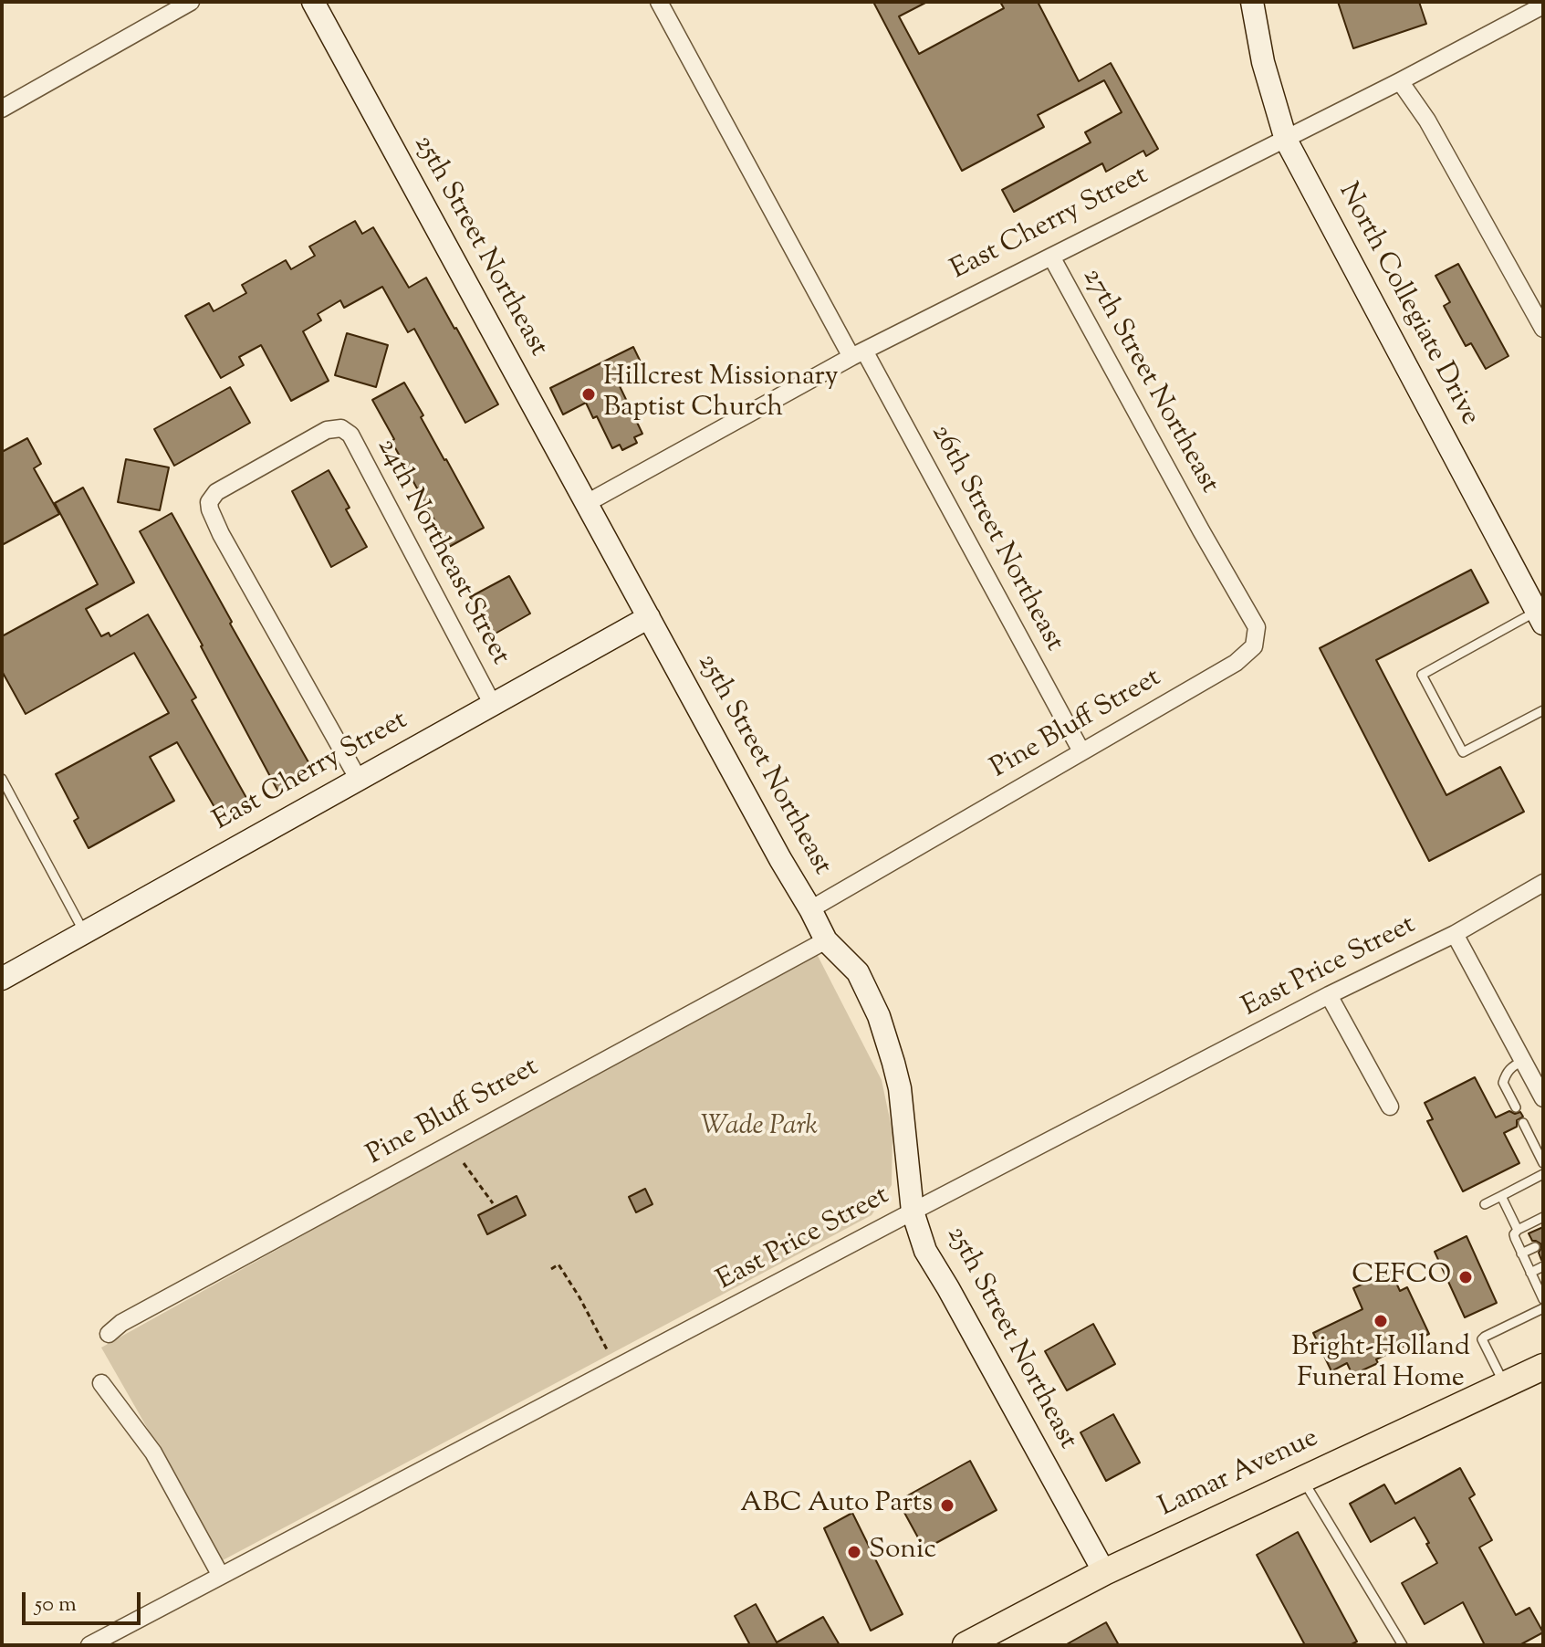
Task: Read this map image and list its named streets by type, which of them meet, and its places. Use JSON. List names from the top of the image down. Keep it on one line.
{"streets":{"main road":["Lamar Avenue"],"street":["East Cherry Street","25th Street Northeast","North Collegiate Drive","27th Street Northeast","26th Street Northeast","24th Northeast Street","Pine Bluff Street","East Price Street"]},"crossings":[["East Cherry Street","25th Street Northeast"],["East Cherry Street","North Collegiate Drive"],["East Cherry Street","27th Street Northeast"],["East Cherry Street","26th Street Northeast"],["East Cherry Street","24th Northeast Street"],["25th Street Northeast","Pine Bluff Street"],["25th Street Northeast","East Price Street"],["25th Street Northeast","Lamar Avenue"],["27th Street Northeast","Pine Bluff Street"],["26th Street Northeast","Pine Bluff Street"]],"parks":["Wade Park"],"places":["Hillcrest Missionary Baptist Church","CEFCO","Bright-Holland Funeral Home","ABC Auto Parts","Sonic"],"scale_bar":"50 m"}
